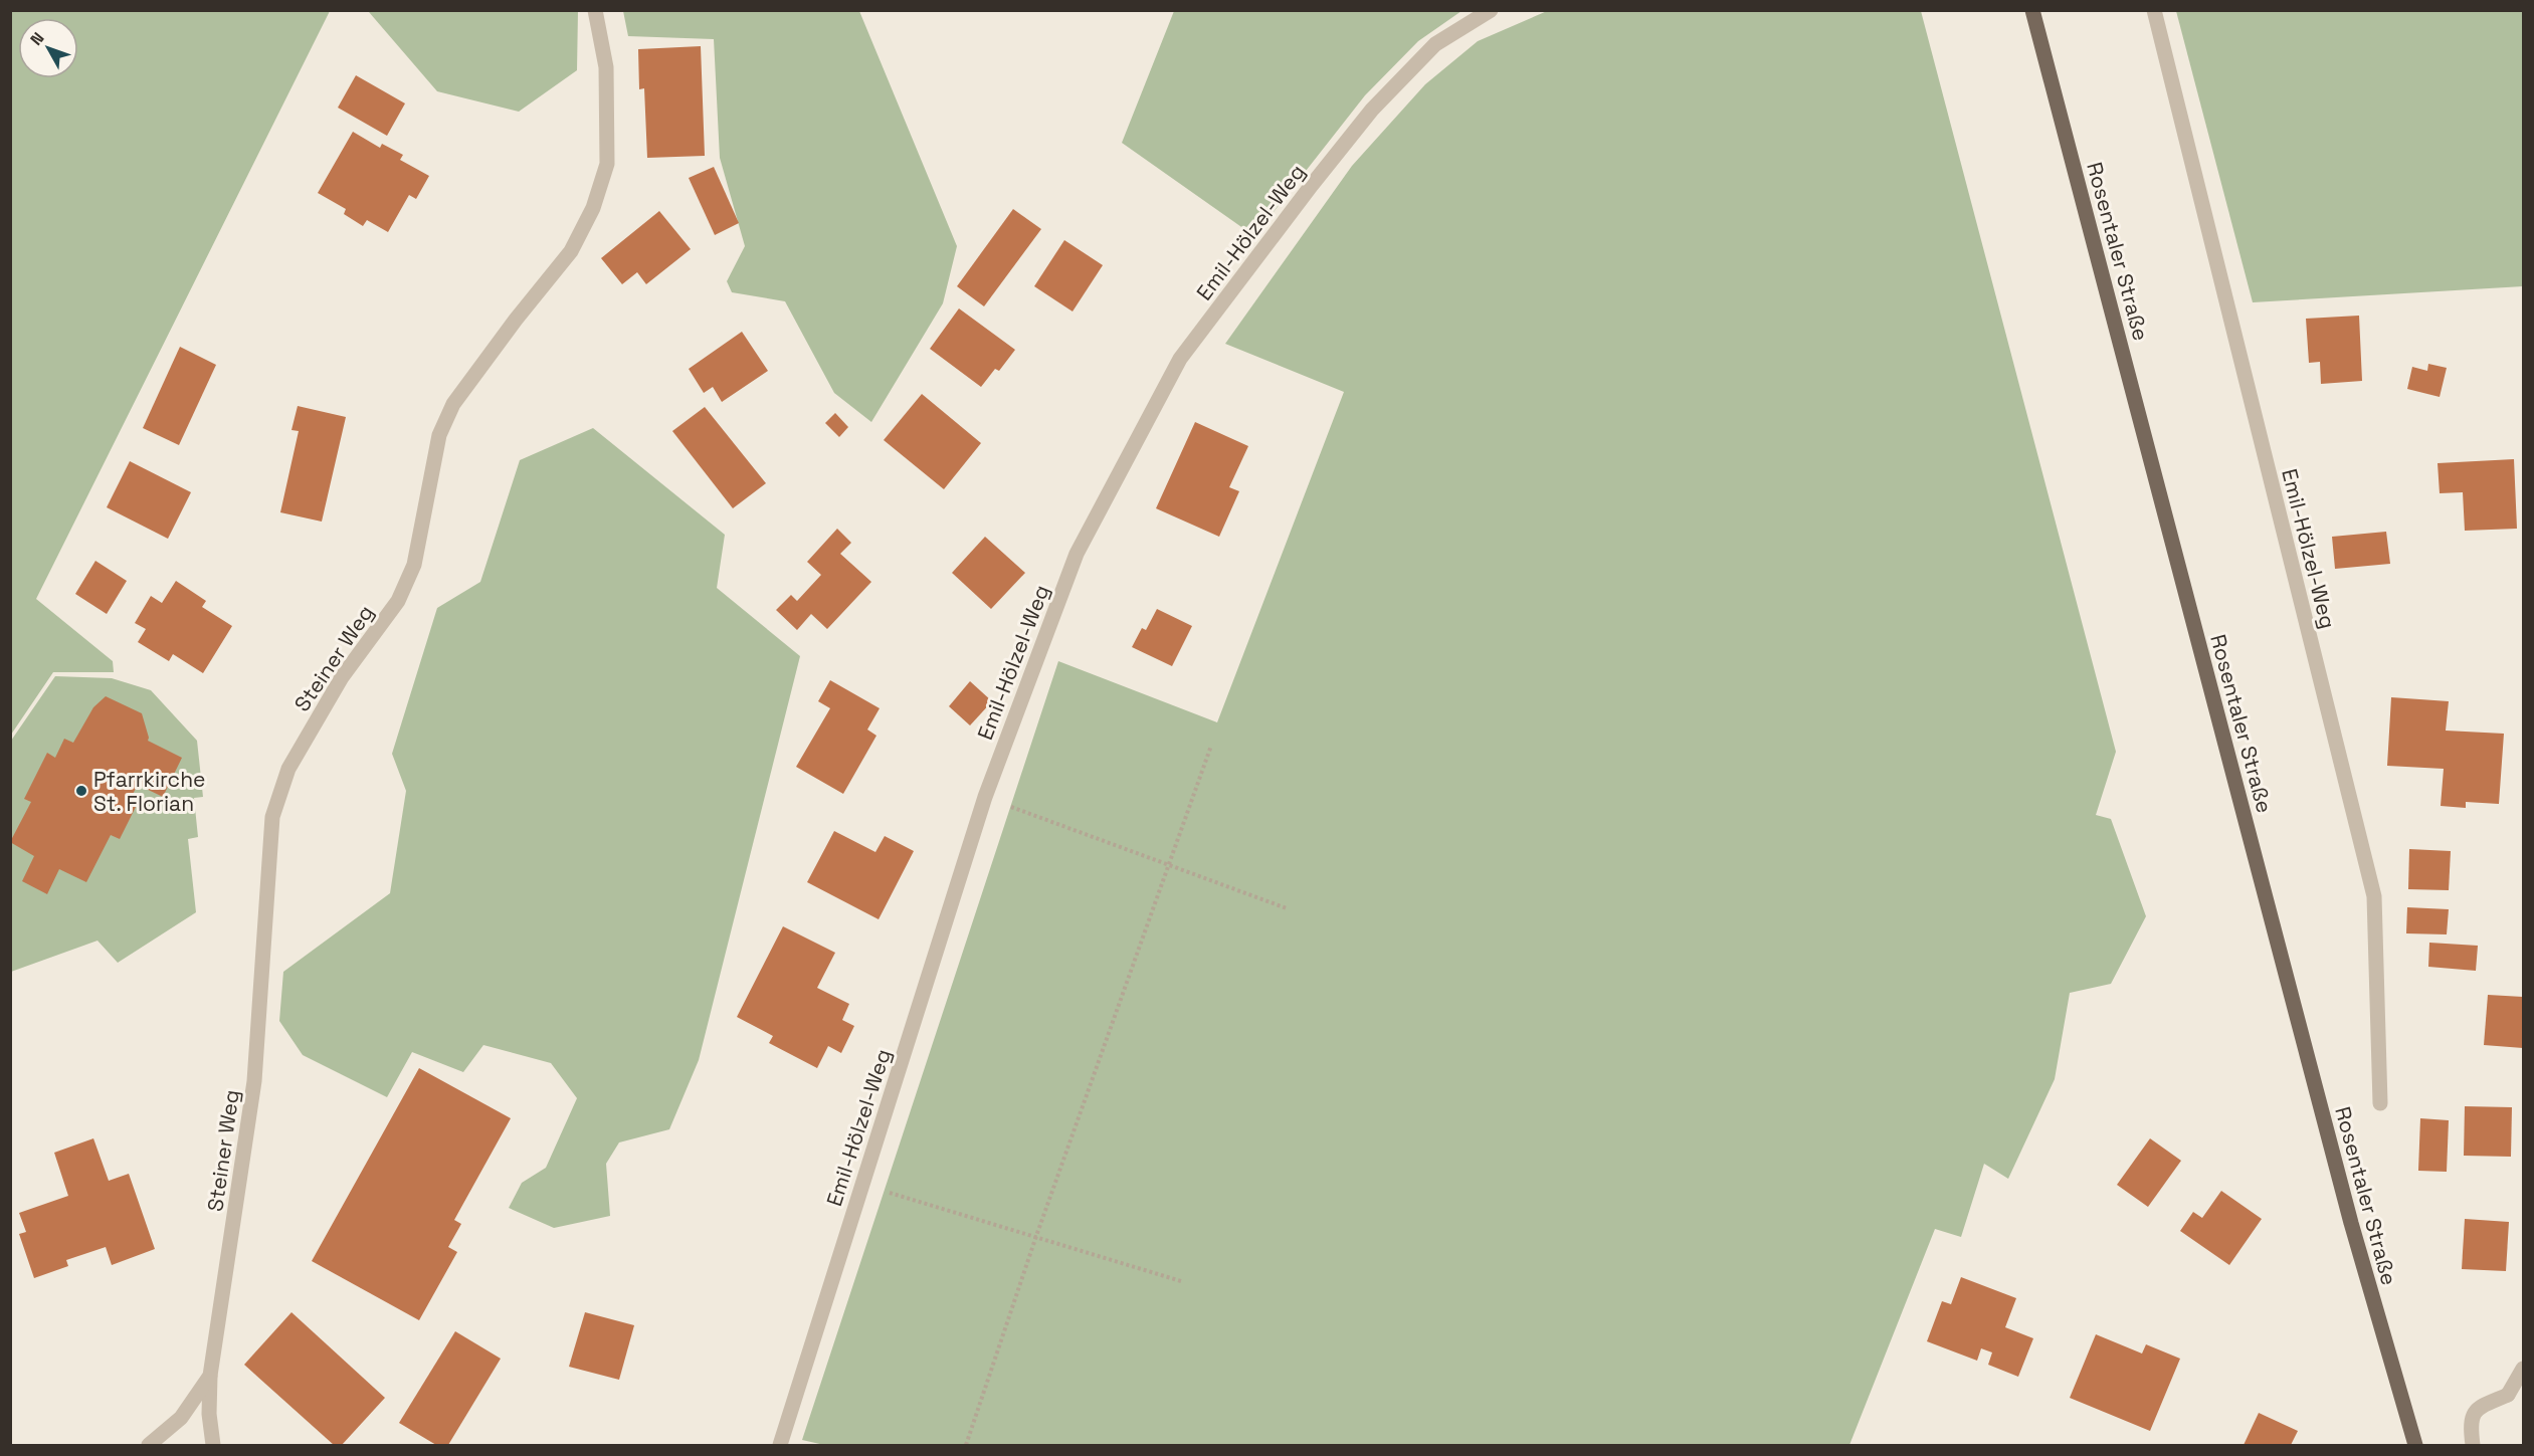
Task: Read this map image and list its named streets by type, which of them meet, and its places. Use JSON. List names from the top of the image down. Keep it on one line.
{"streets":{"main road":["Rosentaler Straße"],"street":["Emil-Hölzel-Weg","Steiner Weg"]},"places":["Pfarrkirche St. Florian"],"north":"top left"}
